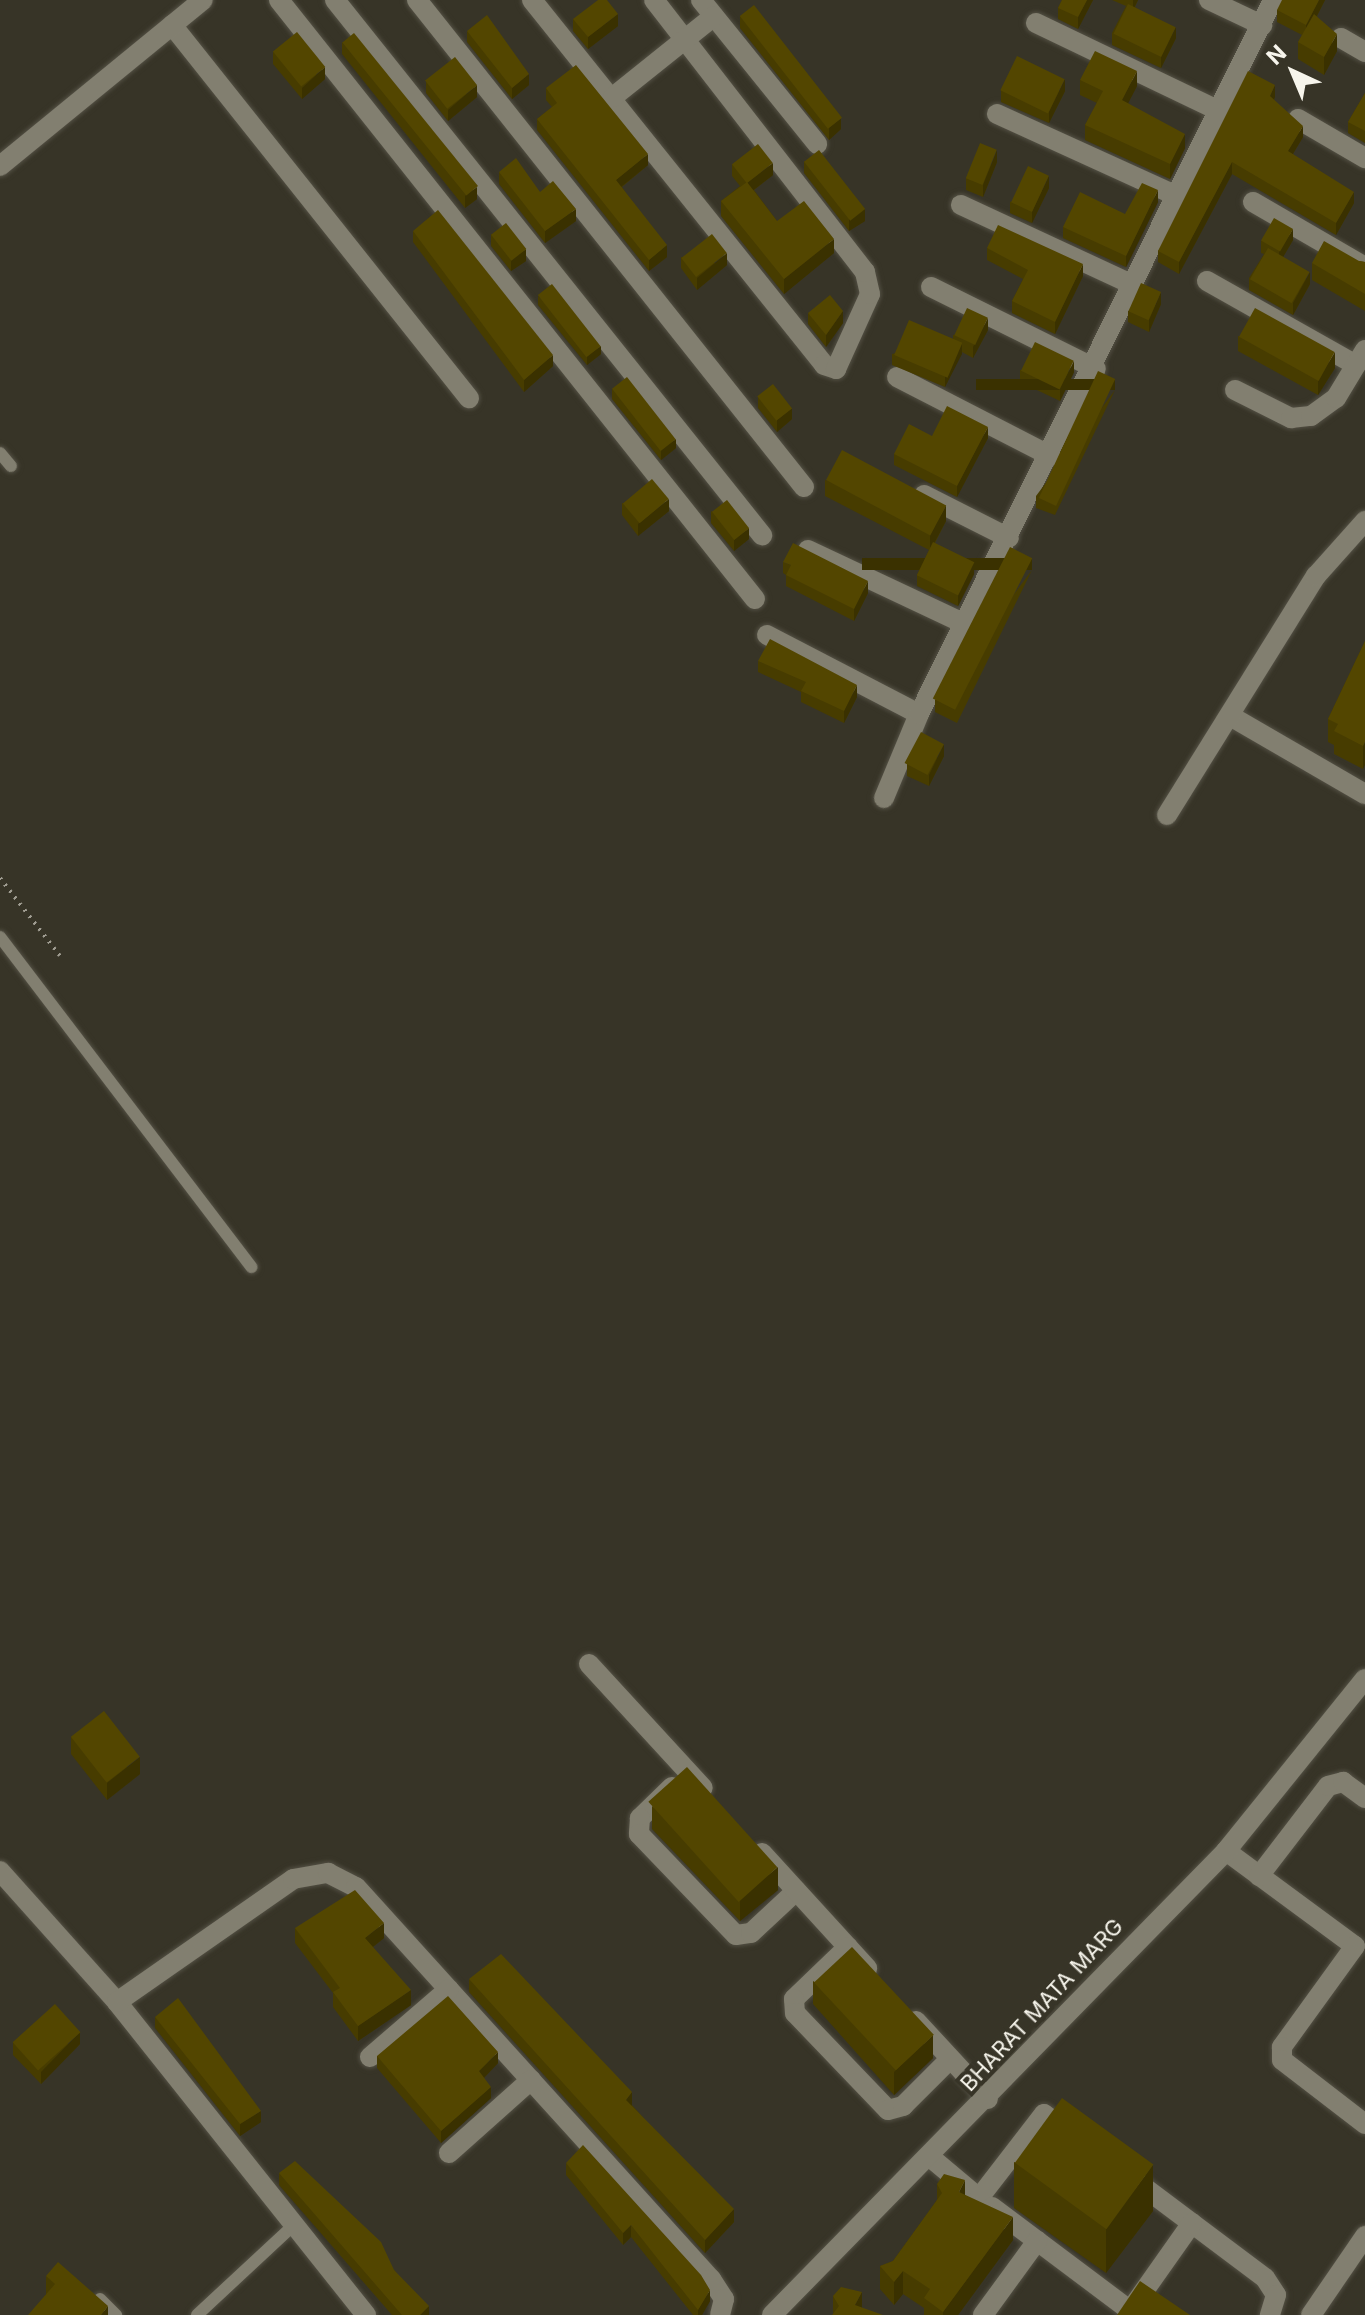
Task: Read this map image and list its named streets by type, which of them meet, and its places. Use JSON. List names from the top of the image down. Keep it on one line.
{"streets":{"street":["BHARAT MATA MARG"]},"north":"top left"}
